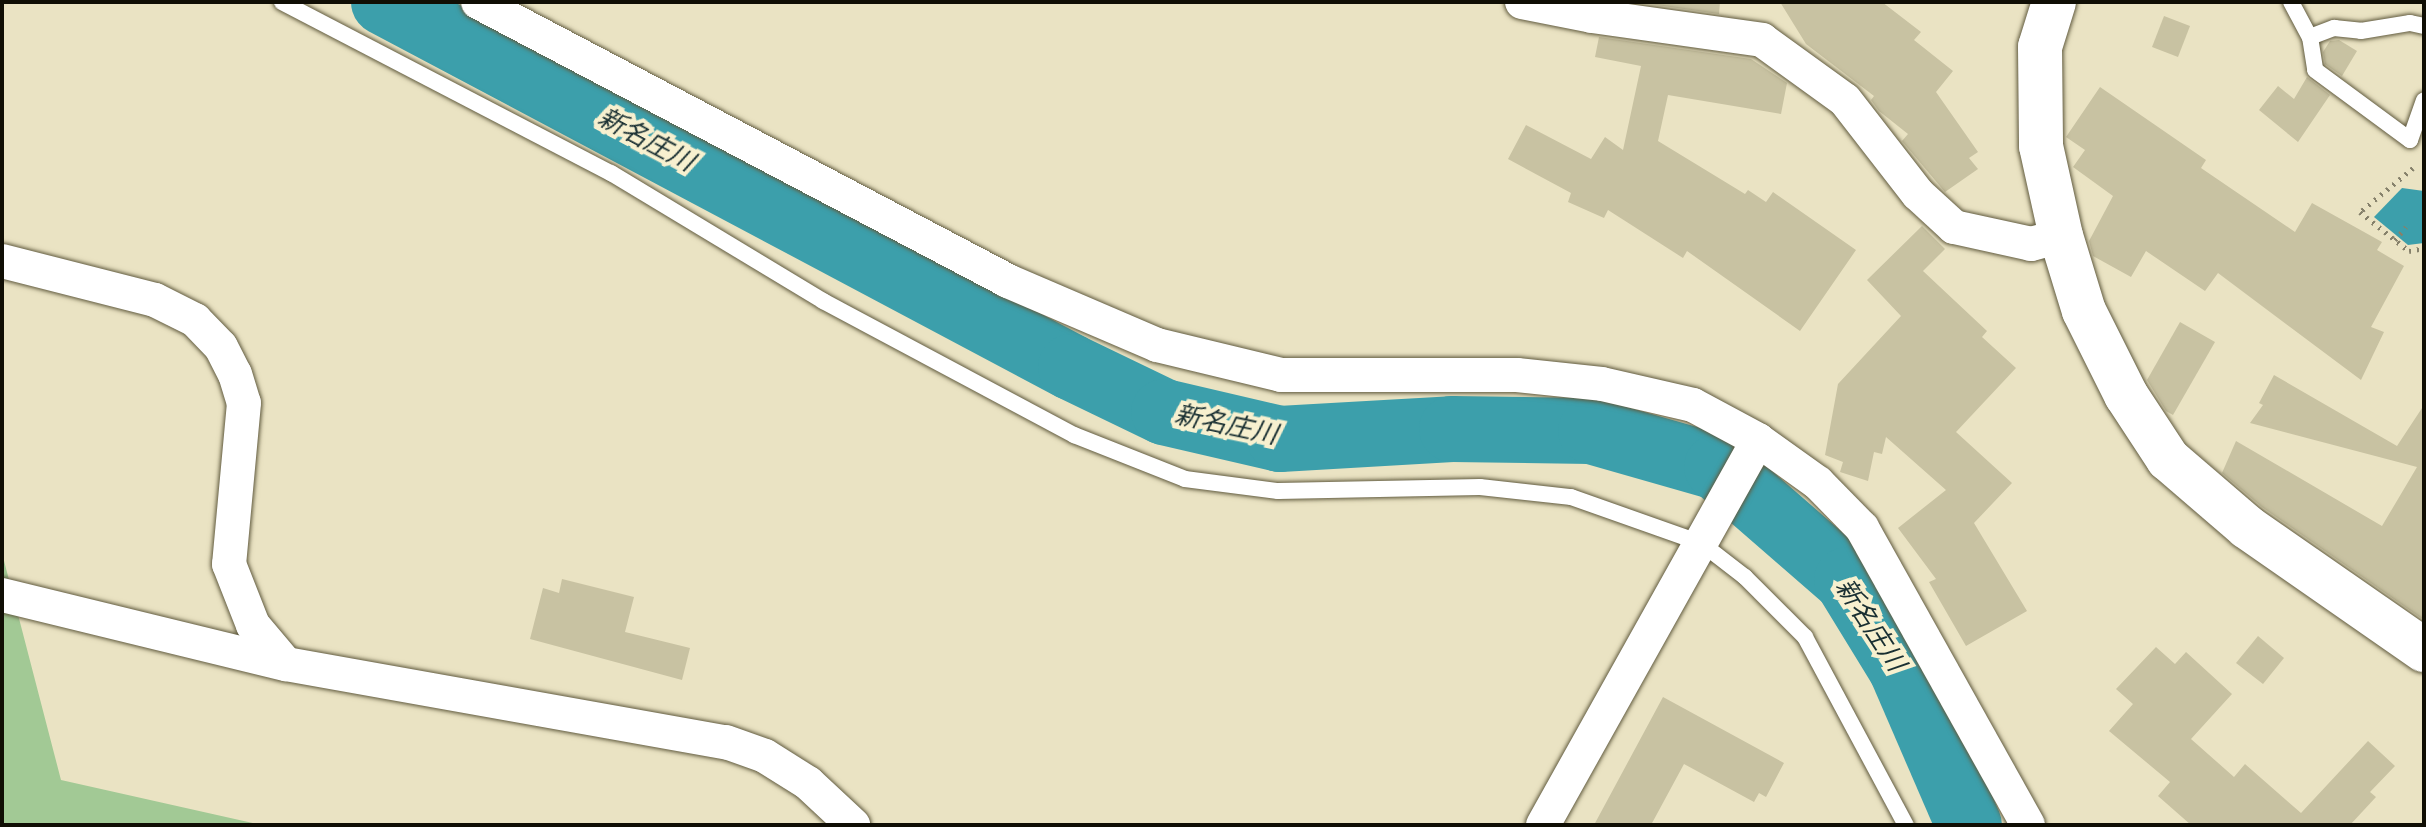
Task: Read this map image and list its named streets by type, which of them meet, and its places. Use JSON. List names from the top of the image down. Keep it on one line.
{"water":["新名庄川"]}
